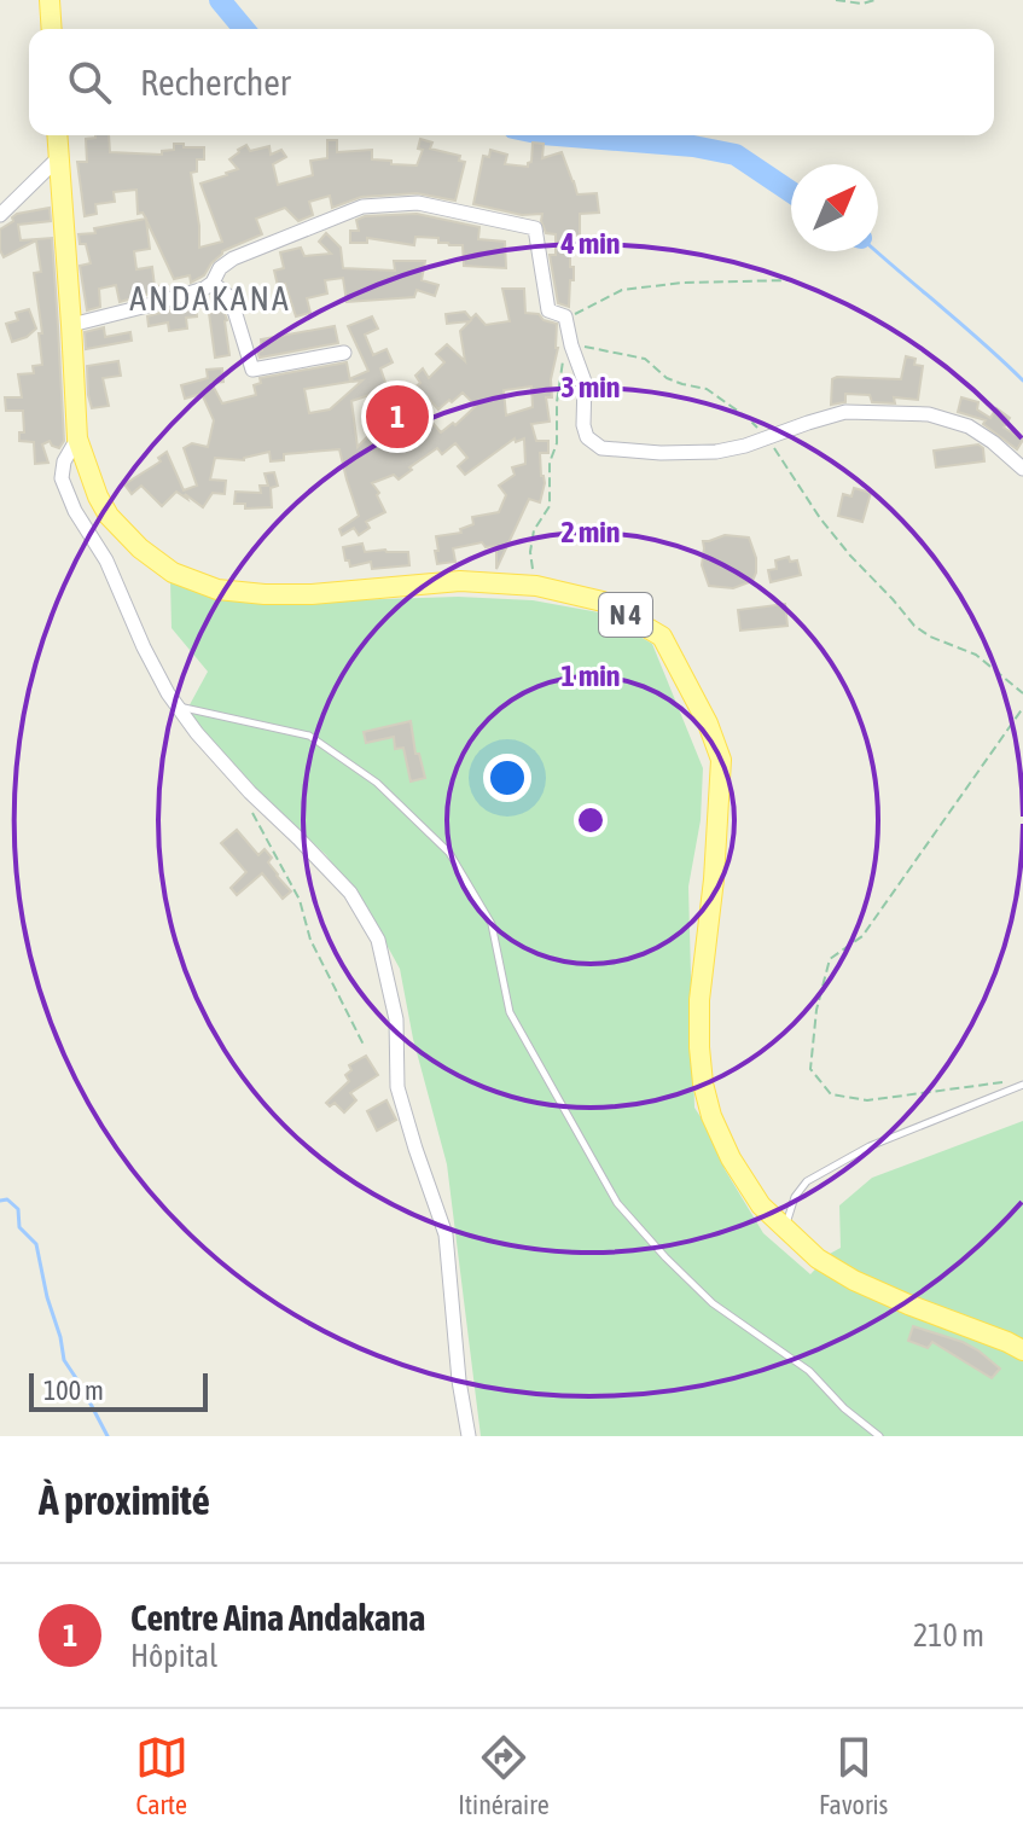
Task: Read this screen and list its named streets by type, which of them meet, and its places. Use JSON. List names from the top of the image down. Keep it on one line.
{"streets":{"main road":["N 4"]},"districts":["ANDAKANA"],"scale_bar":"100 m","north":"top right","page":{"search":"Rechercher","pins":"1","scale":"100 m","heading":"À proximité","list":[{"mark":"1","name":"Centre Aina Andakana","note":"Hôpital","value":"210 m"}],"nav":["Carte","Itinéraire","Favoris"]},"rings":["4 min","3 min","2 min","1 min"]}
